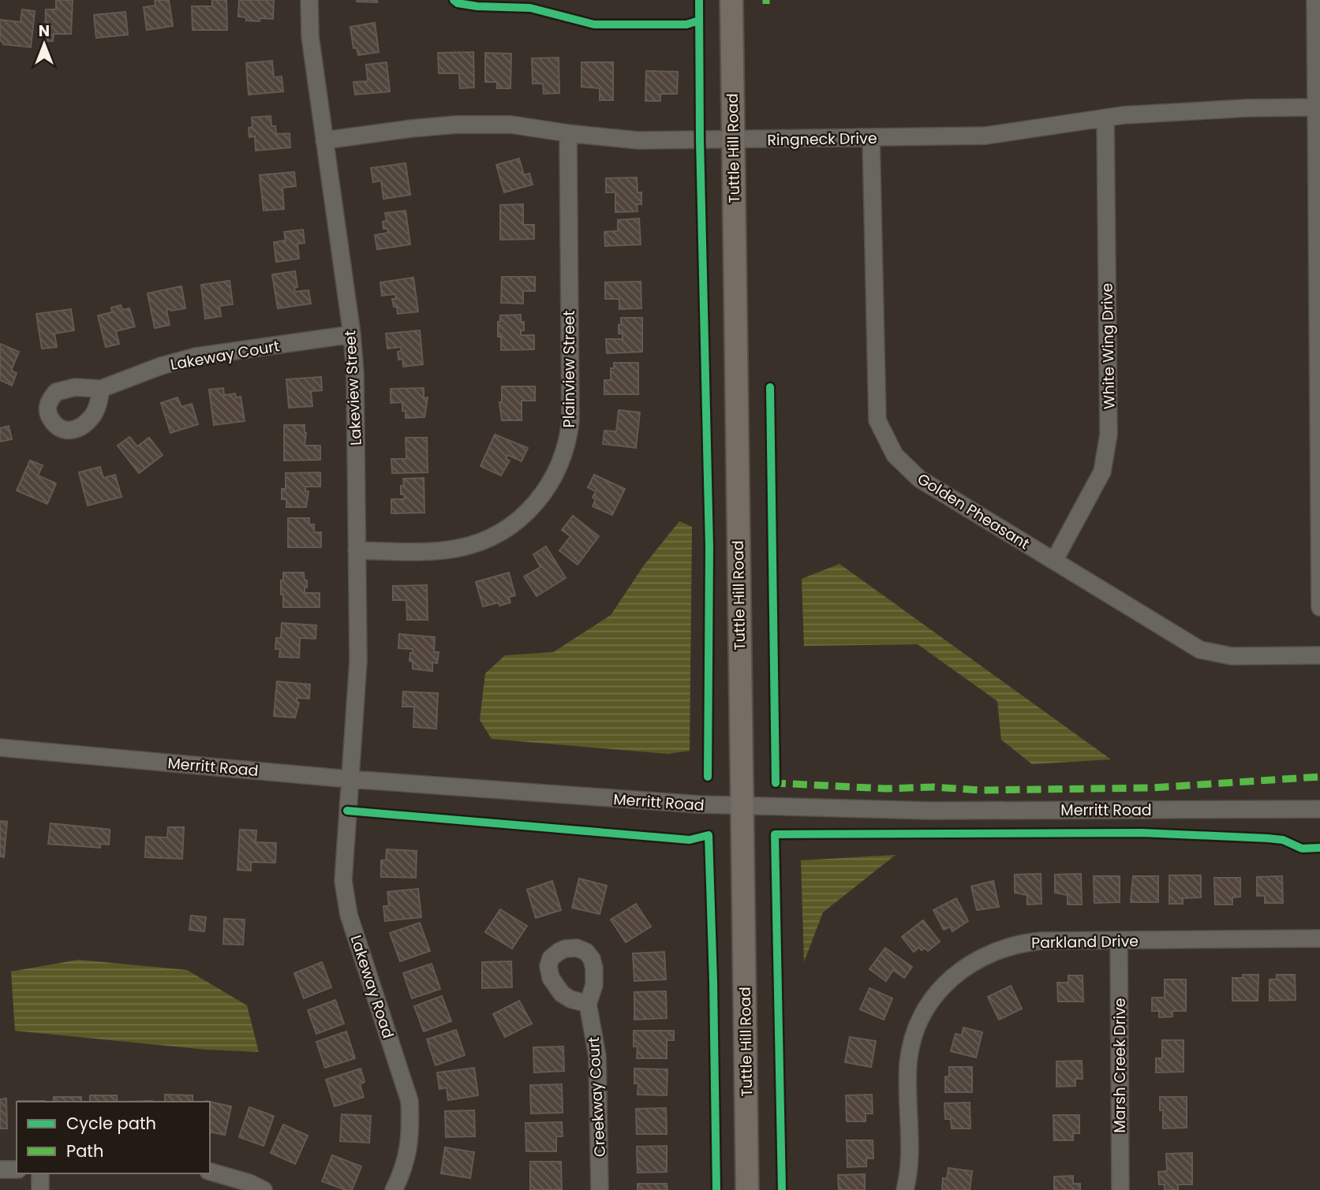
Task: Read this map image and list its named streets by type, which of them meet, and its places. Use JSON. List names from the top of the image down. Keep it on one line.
{"streets":{"main road":["Tuttle Hill Road"],"street":["Ringneck Drive","White Wing Drive","Lakeway Court","Plainview Street","Lakeview Street","Golden Pheasant","Merritt Road","Parkland Drive","Lakeway Road","Marsh Creek Drive","Creekway Court"]},"crossings":[["Ringneck Drive","Tuttle Hill Road"],["Ringneck Drive","White Wing Drive"],["Ringneck Drive","Plainview Street"],["Ringneck Drive","Lakeview Street"],["Ringneck Drive","Golden Pheasant"],["Tuttle Hill Road","Merritt Road"],["White Wing Drive","Golden Pheasant"],["Lakeway Court","Lakeview Street"],["Plainview Street","Lakeview Street"],["Lakeview Street","Merritt Road"],["Lakeview Street","Lakeway Road"],["Merritt Road","Lakeway Road"],["Parkland Drive","Marsh Creek Drive"]],"legend":["Cycle path","Path"],"north":"top"}
